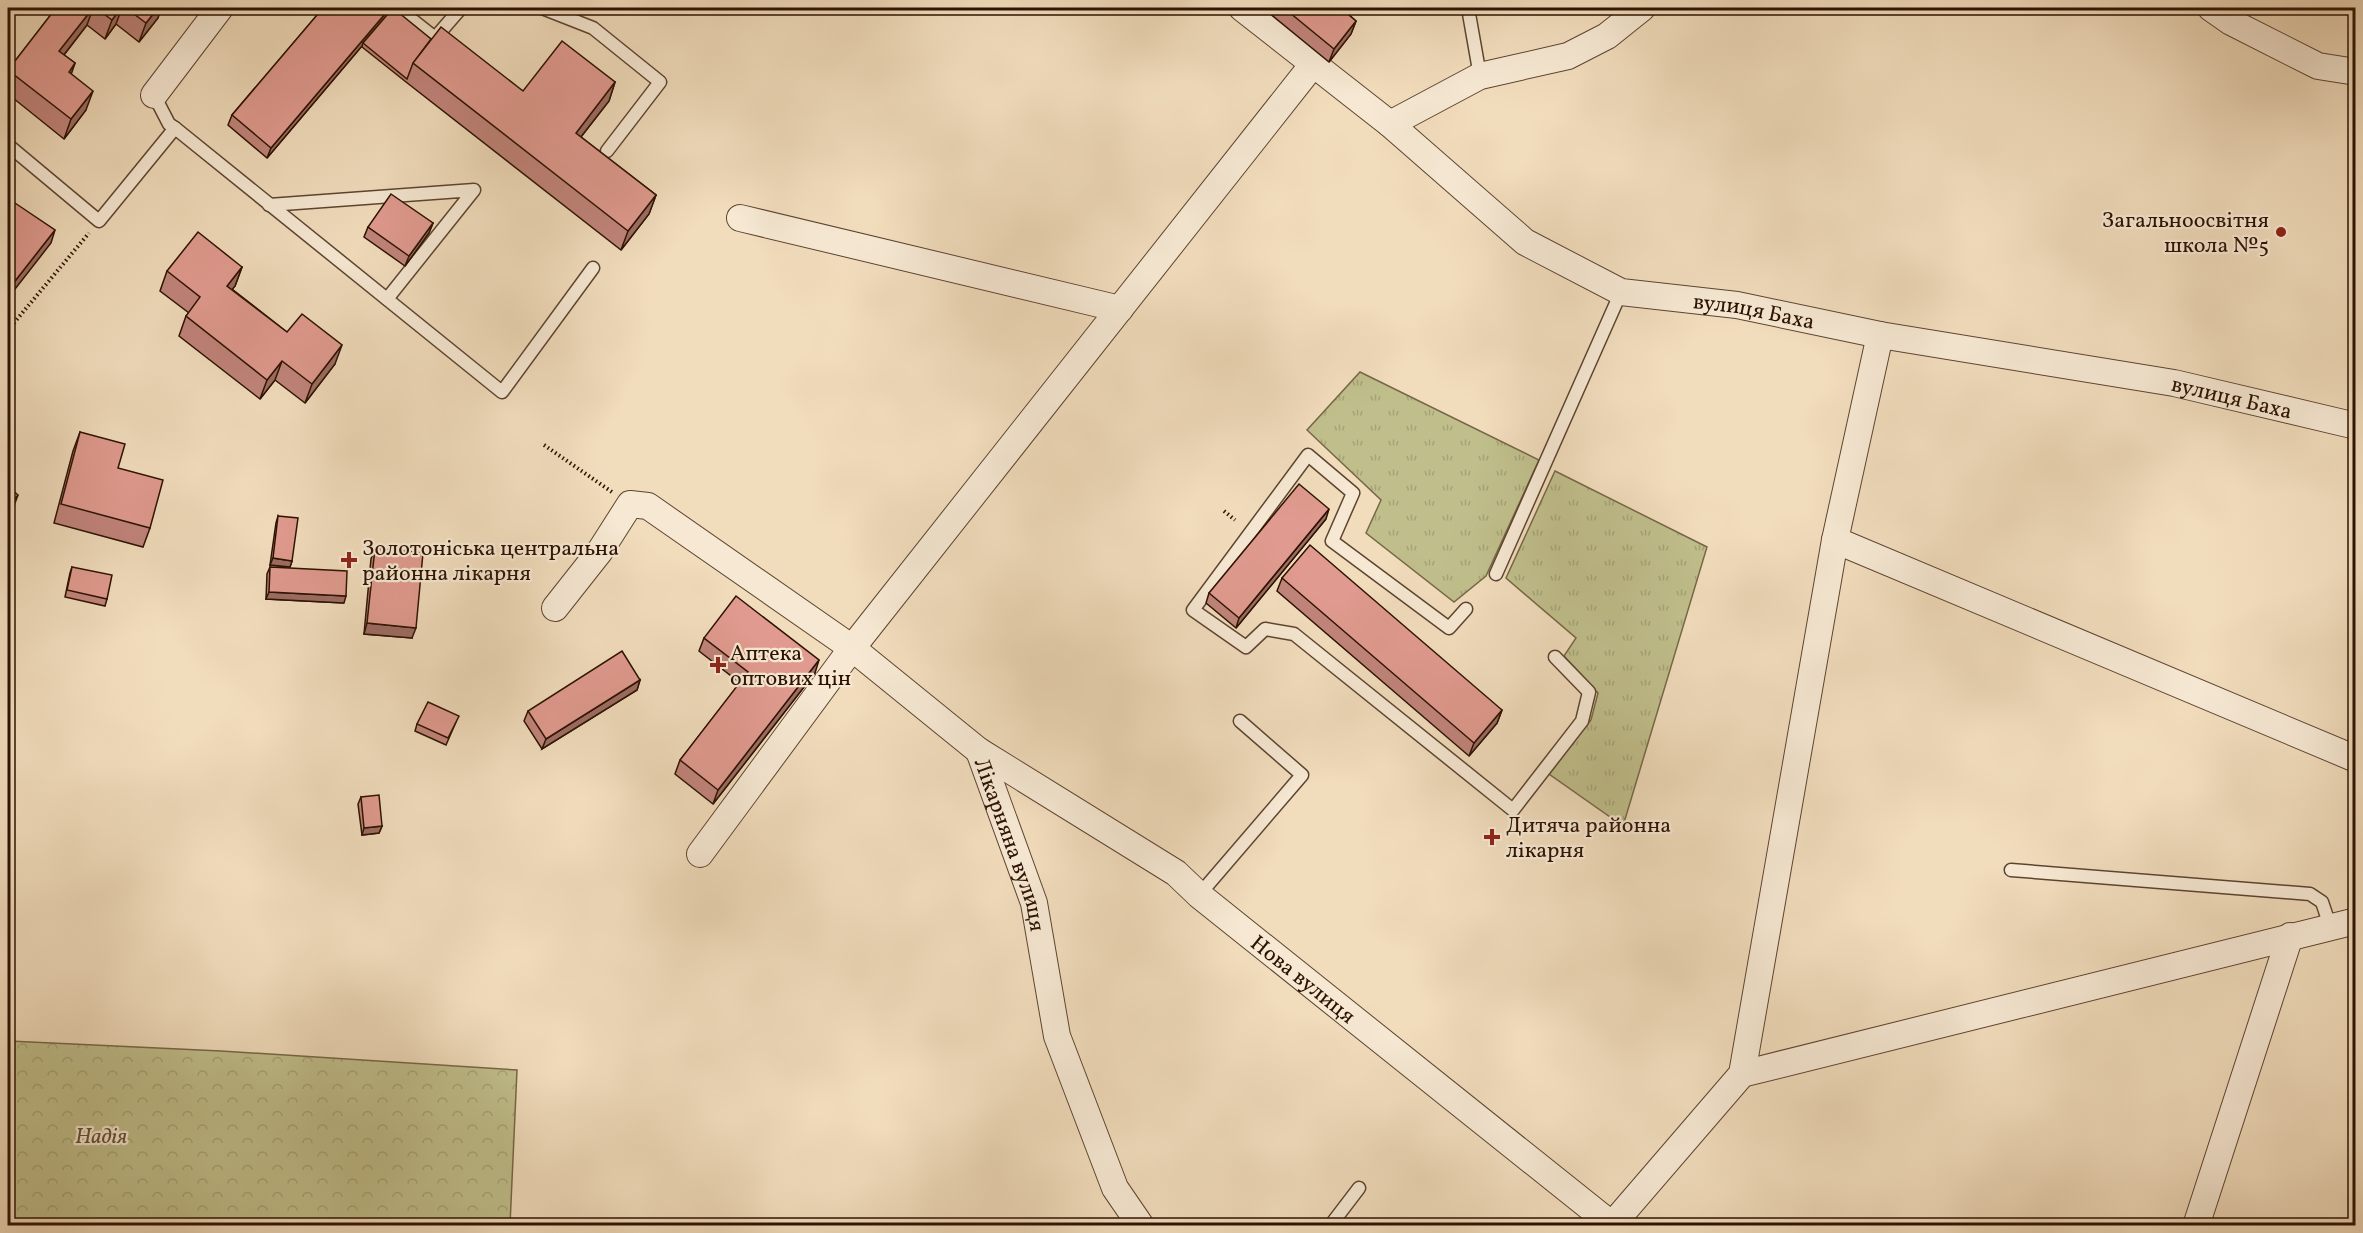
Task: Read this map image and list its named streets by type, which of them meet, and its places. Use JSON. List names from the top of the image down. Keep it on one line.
{"streets":{"street":["вулиця Баха","Лікарняна вулиця","Нова вулиця"]},"crossings":[["Лікарняна вулиця","Нова вулиця"]],"parks":["Надія"],"places":{"other":["Загальноосвітня школа №5"],"health":["Золотоніська центральна районна лікарня","Аптека оптових цін","Дитяча районна лікарня"]}}
